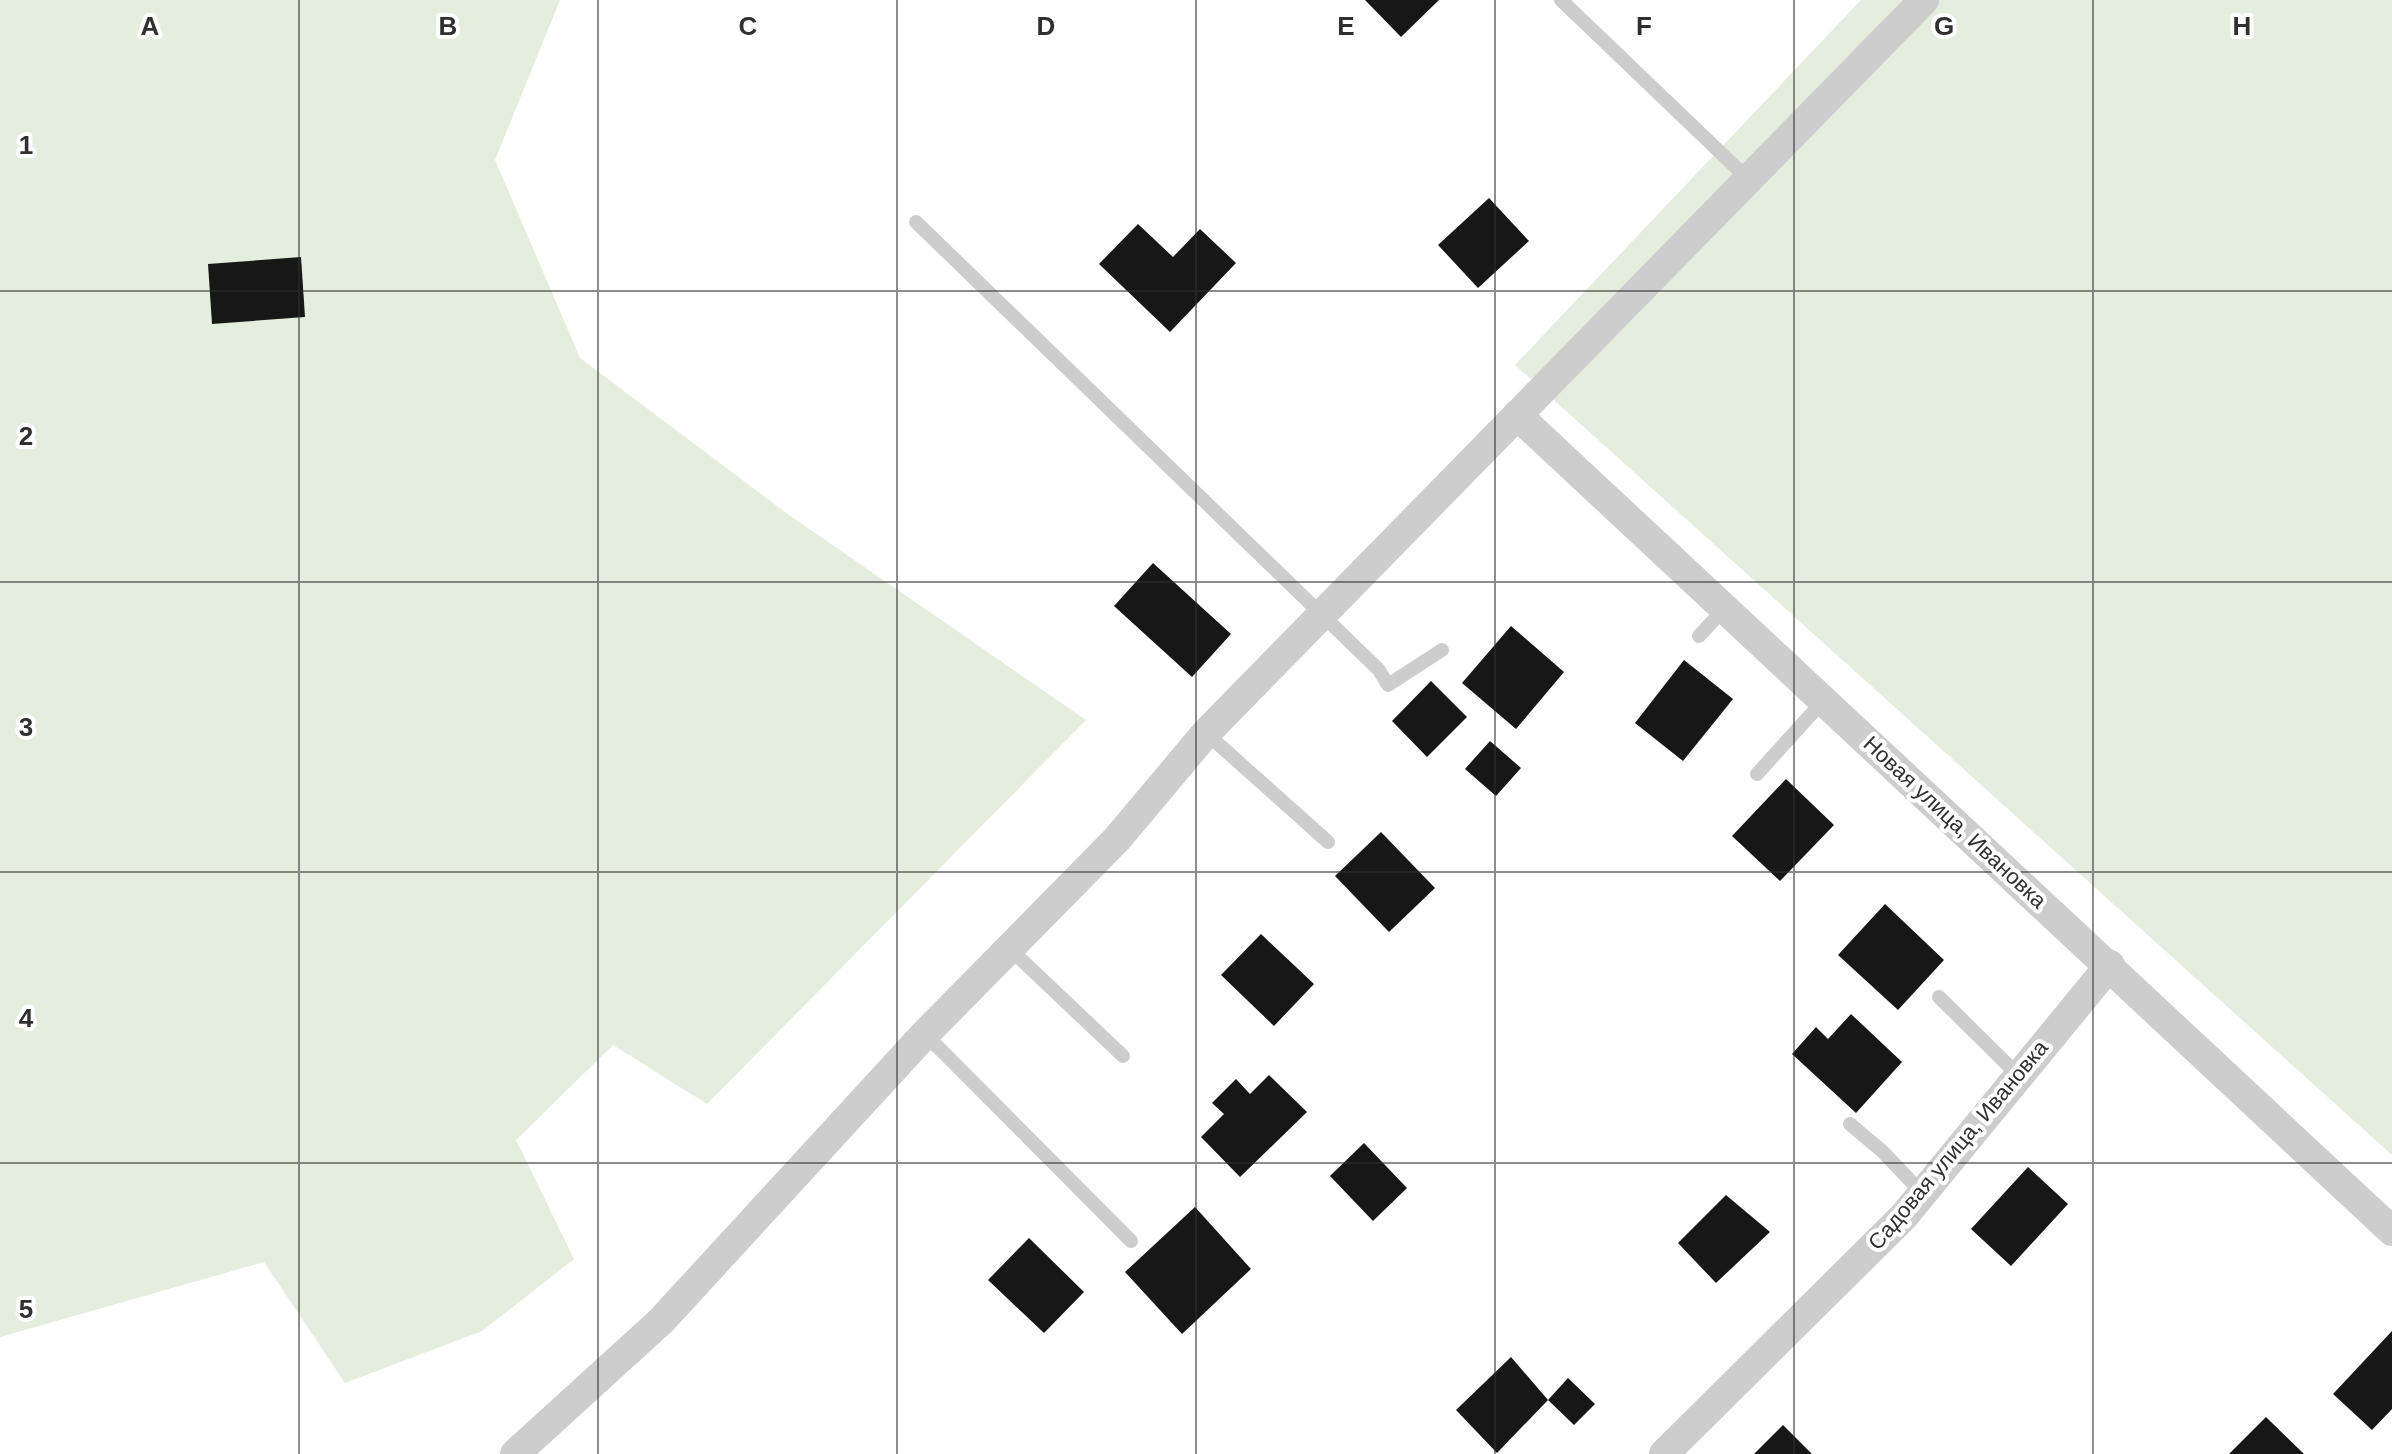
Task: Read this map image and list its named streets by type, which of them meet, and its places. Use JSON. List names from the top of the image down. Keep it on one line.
{"streets":{"street":["Новая улица, Ивановка","Садовая улица, Ивановка"]},"crossings":[["Новая улица, Ивановка","Садовая улица, Ивановка"]],"grid":{"columns":["A","B","C","D","E","F","G","H"],"rows":["1","2","3","4","5"]}}
